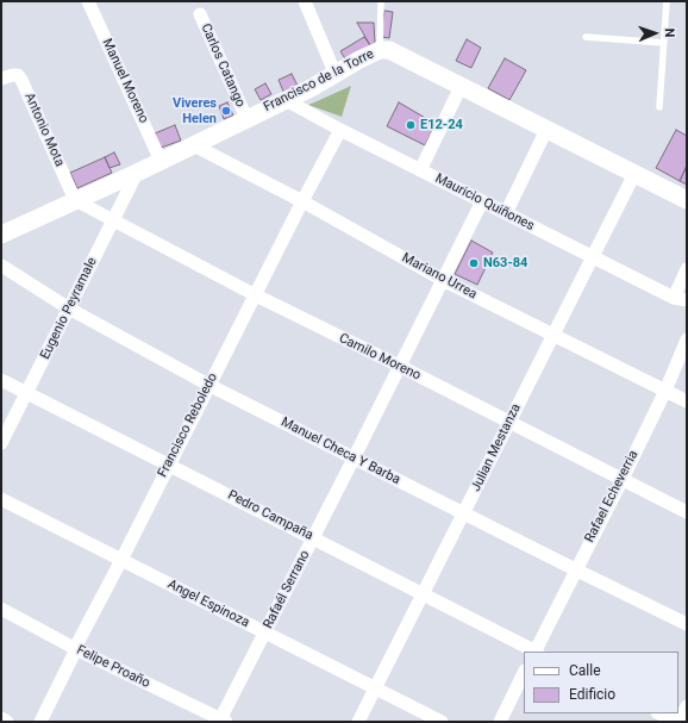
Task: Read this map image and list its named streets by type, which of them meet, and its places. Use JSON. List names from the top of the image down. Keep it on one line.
{"streets":{"street":["Carlos Catango","Manuel Moreno","Francisco de la Torre","Antonio Mota","Mauricio Quiñones","Mariano Urrea","Eugenio Peyramale","Camilo Moreno","Francisco Reboledo","Julian Mestanza","Manuel Checa Y Barba","Rafael Echeverria","Pedro Campaña","Rafaél Serrano","Angel Espinoza","Felipe Proaño"]},"crossings":[["Carlos Catango","Francisco de la Torre"],["Manuel Moreno","Francisco de la Torre"],["Francisco de la Torre","Antonio Mota"],["Francisco de la Torre","Mauricio Quiñones"],["Francisco de la Torre","Mariano Urrea"],["Francisco de la Torre","Eugenio Peyramale"],["Francisco de la Torre","Camilo Moreno"],["Francisco de la Torre","Julian Mestanza"],["Antonio Mota","Camilo Moreno"],["Mauricio Quiñones","Francisco Reboledo"],["Mauricio Quiñones","Julian Mestanza"],["Mauricio Quiñones","Rafaél Serrano"],["Mariano Urrea","Francisco Reboledo"],["Mariano Urrea","Julian Mestanza"],["Mariano Urrea","Rafael Echeverria"],["Mariano Urrea","Rafaél Serrano"],["Eugenio Peyramale","Camilo Moreno"],["Eugenio Peyramale","Manuel Checa Y Barba"],["Eugenio Peyramale","Pedro Campaña"],["Camilo Moreno","Francisco Reboledo"],["Camilo Moreno","Julian Mestanza"],["Camilo Moreno","Rafael Echeverria"],["Camilo Moreno","Rafaél Serrano"],["Francisco Reboledo","Manuel Checa Y Barba"],["Francisco Reboledo","Pedro Campaña"],["Francisco Reboledo","Angel Espinoza"],["Francisco Reboledo","Felipe Proaño"],["Julian Mestanza","Manuel Checa Y Barba"],["Julian Mestanza","Pedro Campaña"],["Julian Mestanza","Angel Espinoza"],["Manuel Checa Y Barba","Rafael Echeverria"],["Manuel Checa Y Barba","Rafaél Serrano"],["Pedro Campaña","Rafaél Serrano"],["Rafaél Serrano","Angel Espinoza"],["Rafaél Serrano","Felipe Proaño"]],"places":["Viveres Helen","E12-24","N63-84"],"legend":["Calle","Edificio"],"north":"right"}
